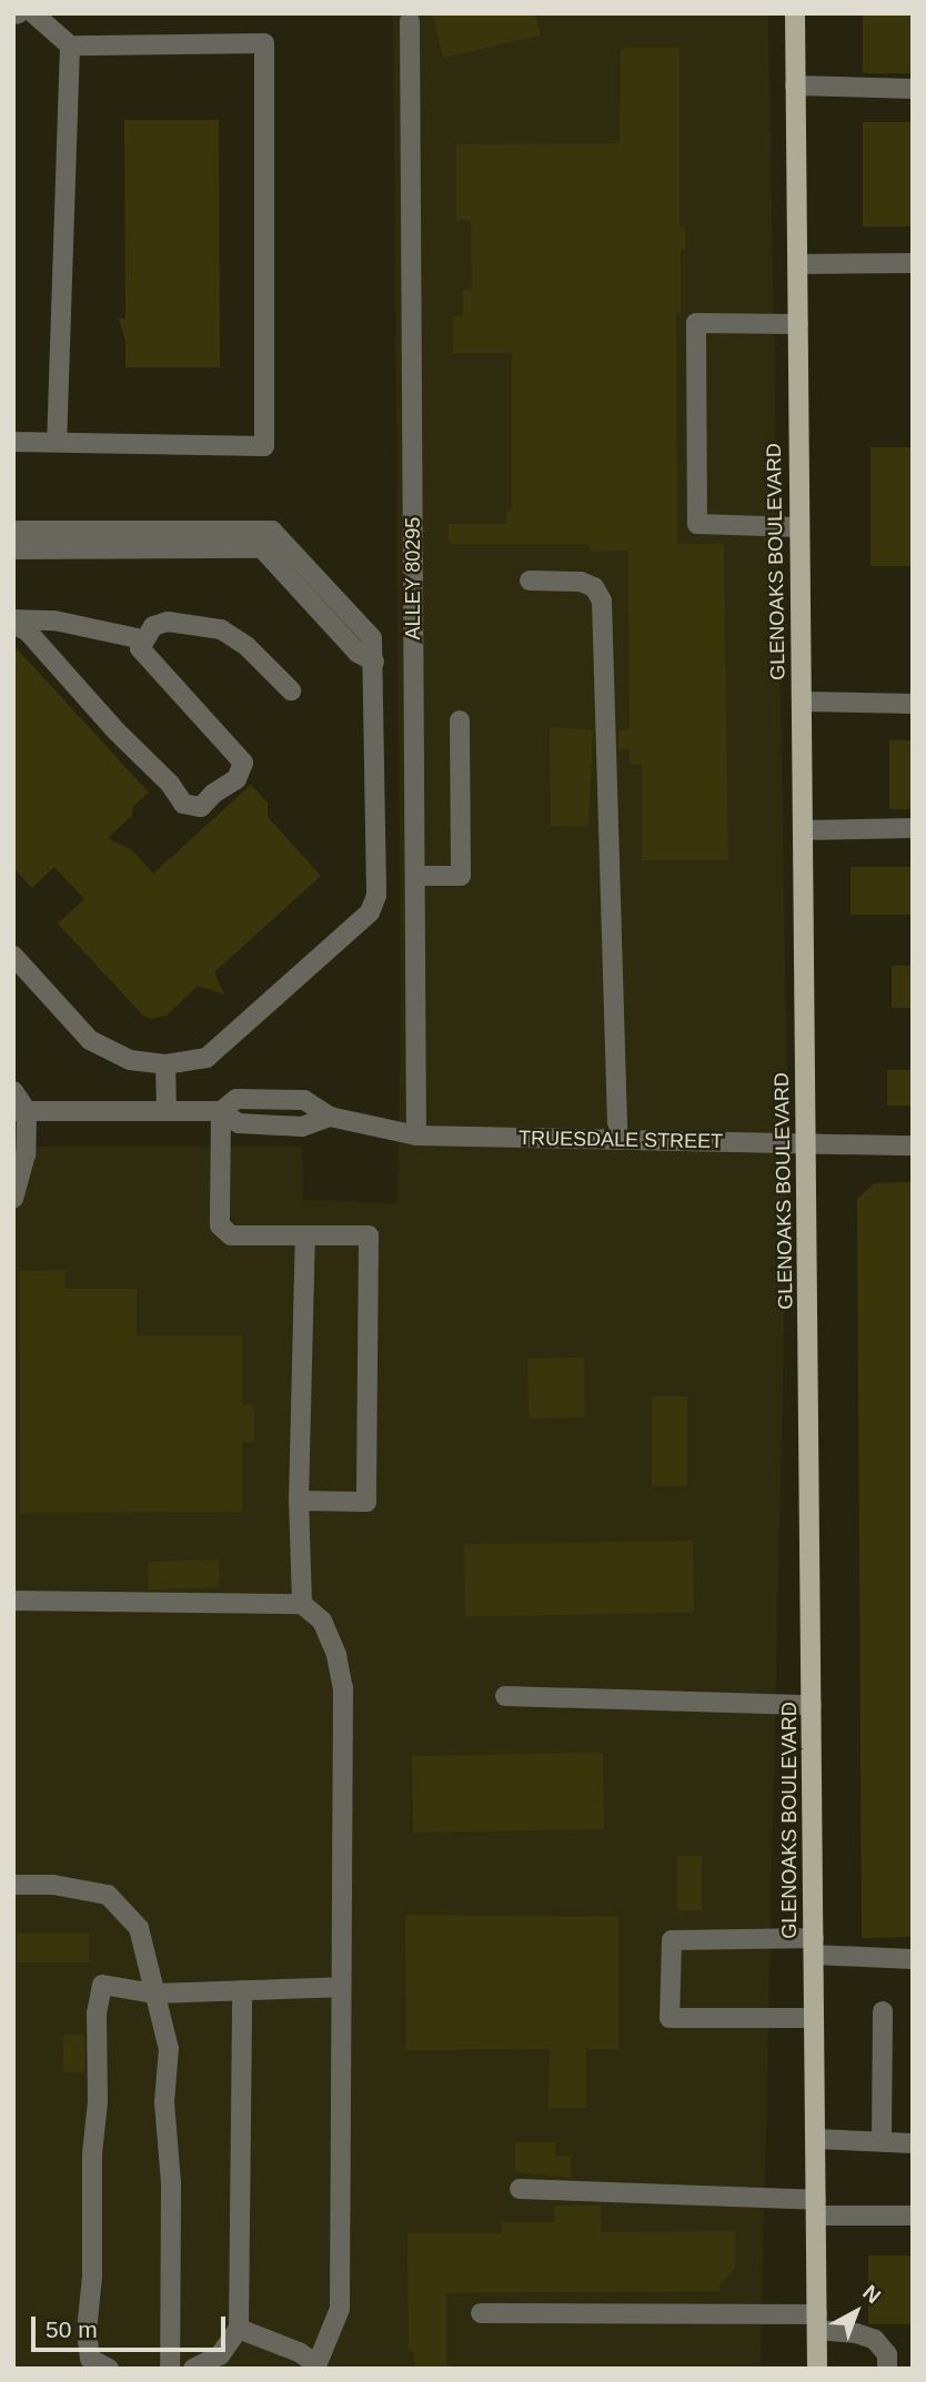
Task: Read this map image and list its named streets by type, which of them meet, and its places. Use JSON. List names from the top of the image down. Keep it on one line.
{"streets":{"main road":["GLENOAKS BOULEVARD"],"street":["ALLEY 80295","TRUESDALE STREET"]},"crossings":[["GLENOAKS BOULEVARD","TRUESDALE STREET"],["ALLEY 80295","TRUESDALE STREET"]],"scale_bar":"50 m","north":"top right"}
